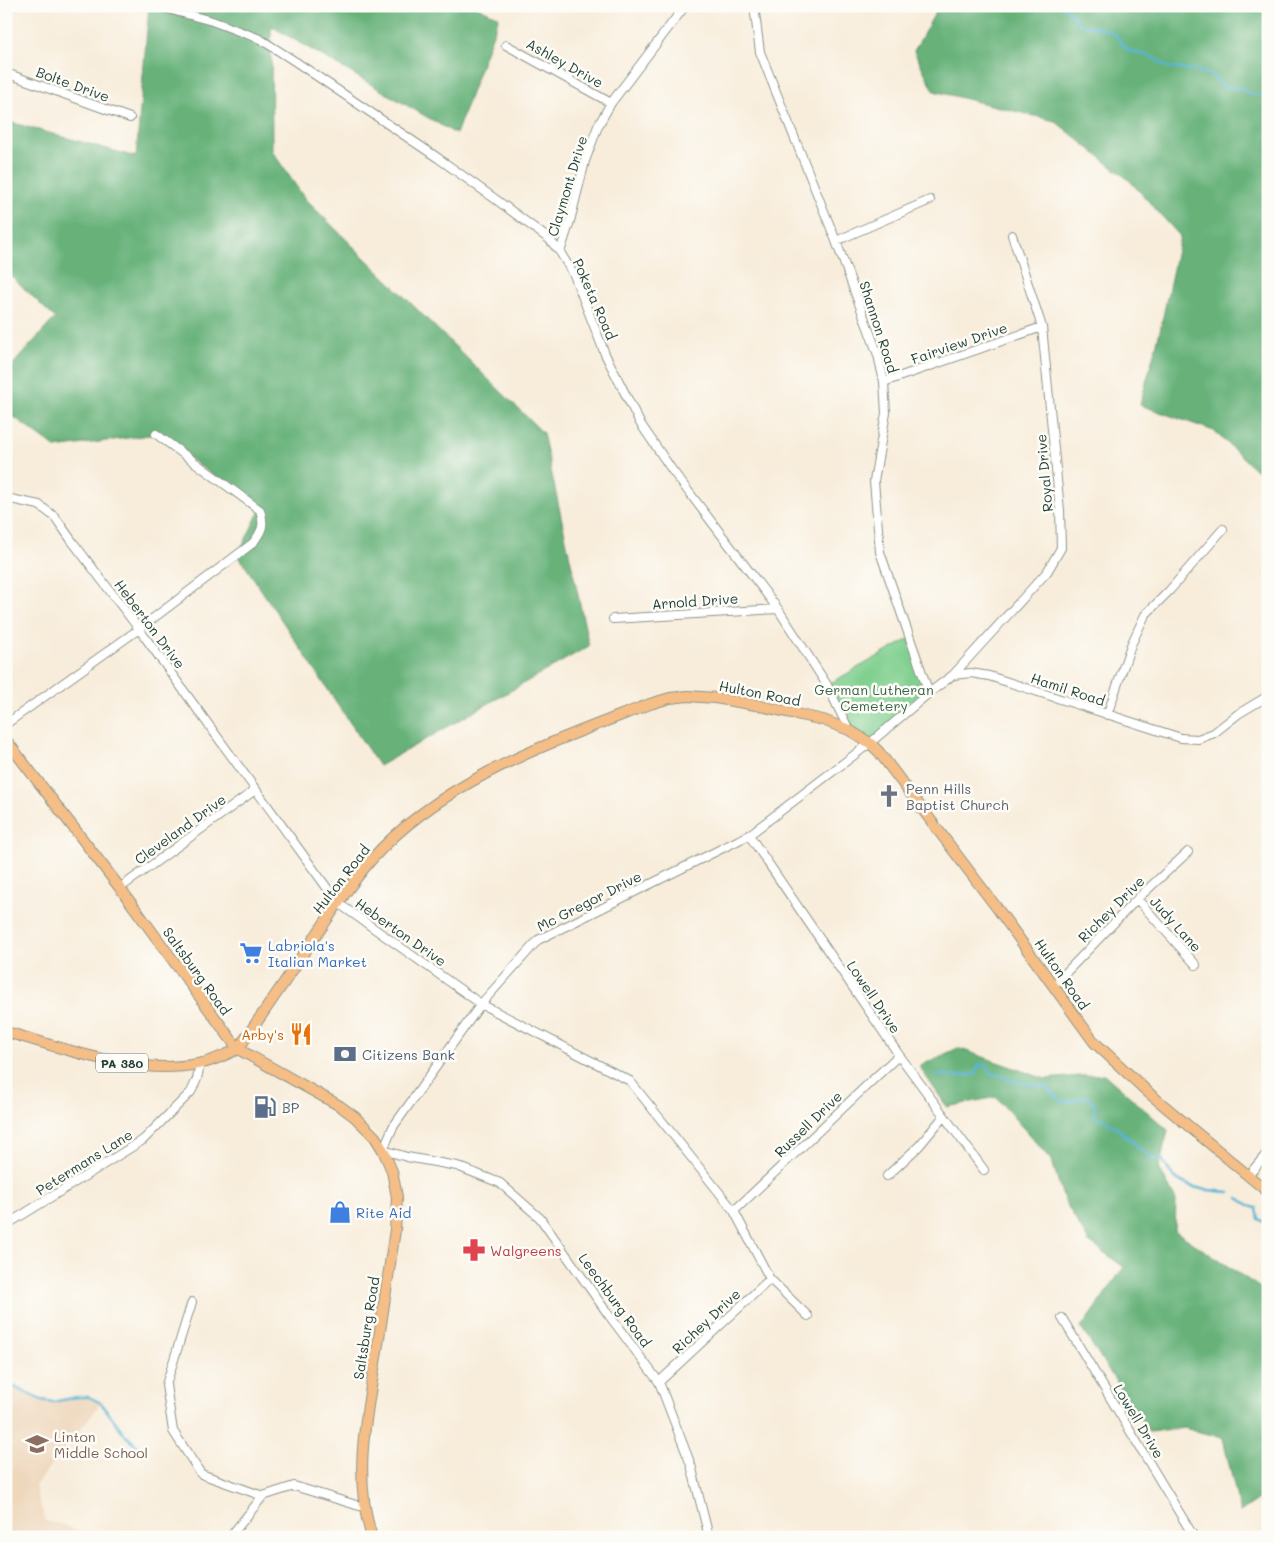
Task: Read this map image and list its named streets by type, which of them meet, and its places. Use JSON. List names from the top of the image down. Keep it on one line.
{"streets":{"main road":["Hulton Road","Saltsburg Road","PA 380"],"street":["Ashley Drive","Bolte Drive","Claymont Drive","Poketa Road","Shannon Road","Fairview Drive","Royal Drive","Arnold Drive","Heberton Drive","Hamil Road","Cleveland Drive","Mc Gregor Drive","Richey Drive","Judy Lane","Lowell Drive","Russell Drive","Petermans Lane","Leechburg Road"]},"crossings":[["Ashley Drive","Claymont Drive"],["Claymont Drive","Poketa Road"],["Poketa Road","Arnold Drive"],["Poketa Road","Hulton Road"],["Shannon Road","Fairview Drive"],["Fairview Drive","Royal Drive"],["Royal Drive","Hamil Road"],["Heberton Drive","Hulton Road"],["Heberton Drive","Cleveland Drive"],["Heberton Drive","Mc Gregor Drive"],["Heberton Drive","Richey Drive"],["Heberton Drive","Russell Drive"],["Hulton Road","Mc Gregor Drive"],["Hulton Road","Richey Drive"],["Hulton Road","Saltsburg Road"],["Hulton Road","PA 380"],["Cleveland Drive","Saltsburg Road"],["Mc Gregor Drive","Saltsburg Road"],["Mc Gregor Drive","Lowell Drive"],["Mc Gregor Drive","Leechburg Road"],["Richey Drive","Judy Lane"],["Richey Drive","Leechburg Road"],["Saltsburg Road","PA 380"],["Saltsburg Road","Leechburg Road"],["Lowell Drive","Russell Drive"],["PA 380","Petermans Lane"]],"parks":["German Lutheran Cemetery"],"places":{"church":["Penn Hills Baptist Church"],"supermarket":["Labriola's Italian Market"],"restaurant":["Arby's"],"bank":["Citizens Bank"],"fuel station":["BP"],"shop":["Rite Aid"],"pharmacy":["Walgreens"],"school or university":["Linton Middle School"]}}
